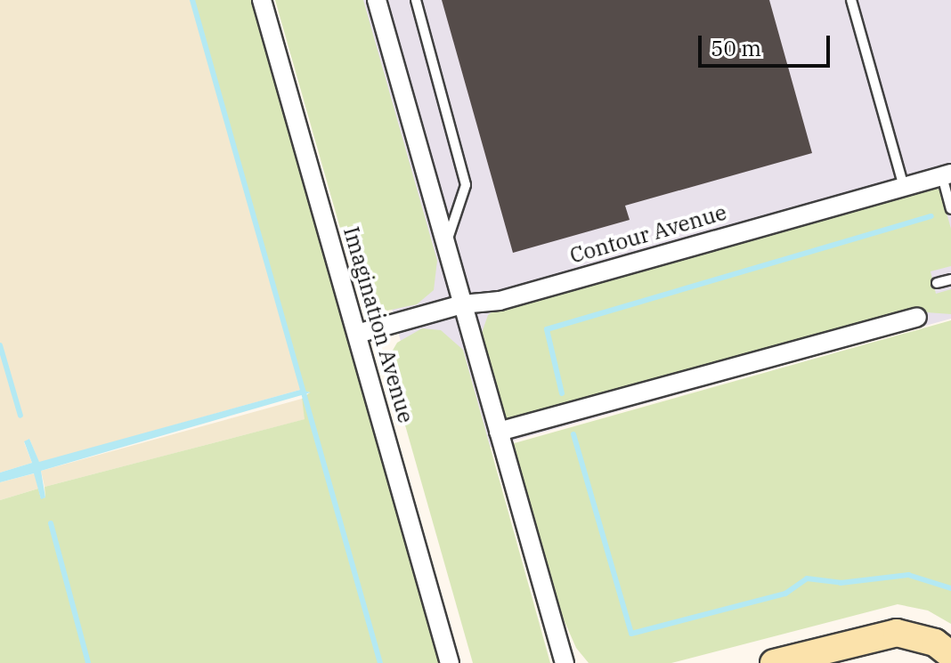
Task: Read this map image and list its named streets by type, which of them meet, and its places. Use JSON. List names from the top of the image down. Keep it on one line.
{"streets":{"street":["Contour Avenue","Imagination Avenue"]},"crossings":[["Contour Avenue","Imagination Avenue"]],"scale_bar":"50 m"}
